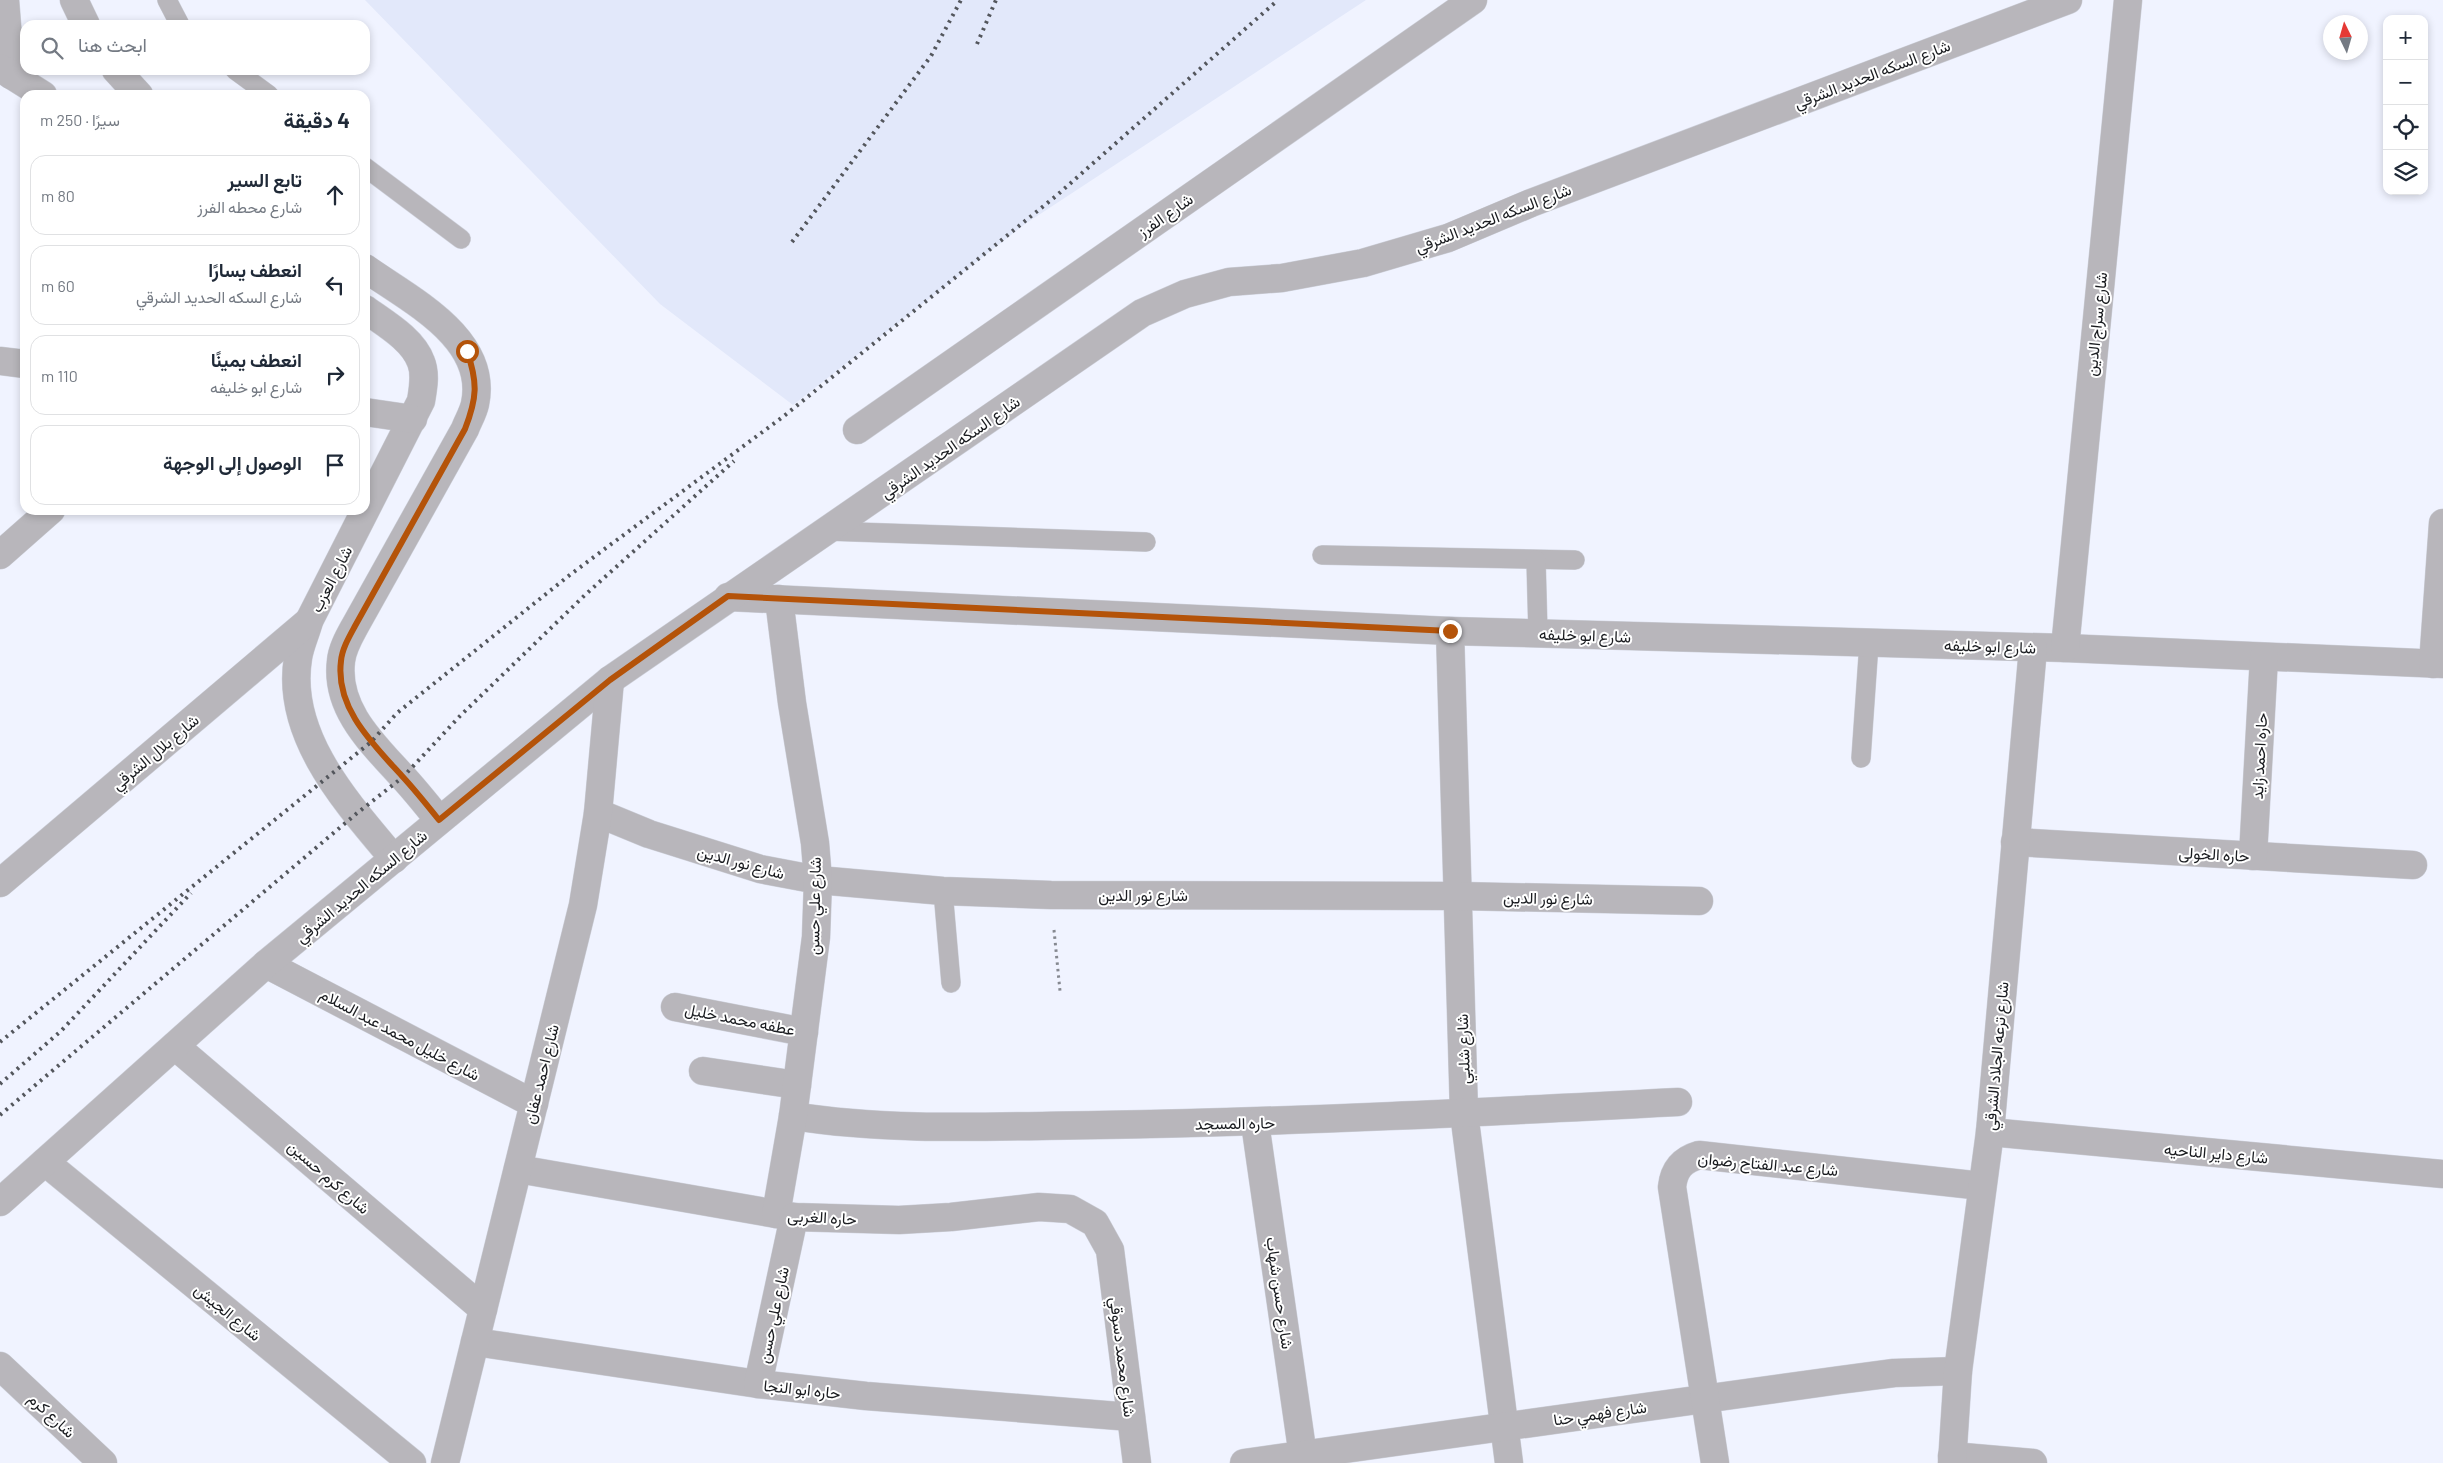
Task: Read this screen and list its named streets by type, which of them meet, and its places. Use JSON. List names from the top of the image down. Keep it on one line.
{"streets":{"street":["شارع السكه الحديد الشرقي","شارع الفرز","شارع سراج الدين","شارع العزب","شارع ابو خليفه","شارع بلال الشرقي","حاره احمد زايد","حاره الخولى","شارع نور الدين","شارع علي حسن","عطفه محمد خليل","شارع خليل محمد عبد السلام","شارع شلبي","شارع ترعه الجلاد الشرقي","شارع احمد عفان","حاره المسجد","شارع داير الناحيه","شارع عبد الفتاح رضوان","شارع كرم حسين","حاره الغربى","شارع حسن شهاب","شارع الجيش","شارع محمد دسوقي","حاره ابو النجا","شارع فهمي حنا","شارع كرم"]},"crossings":[["شارع السكه الحديد الشرقي","شارع العزب"],["شارع السكه الحديد الشرقي","شارع ابو خليفه"],["شارع السكه الحديد الشرقي","شارع خليل محمد عبد السلام"],["شارع السكه الحديد الشرقي","شارع احمد عفان"],["شارع السكه الحديد الشرقي","شارع كرم حسين"],["شارع السكه الحديد الشرقي","شارع الجيش"],["شارع سراج الدين","شارع ابو خليفه"],["شارع العزب","شارع بلال الشرقي"],["شارع ابو خليفه","حاره احمد زايد"],["شارع ابو خليفه","شارع علي حسن"],["شارع ابو خليفه","شارع شلبي"],["شارع ابو خليفه","شارع ترعه الجلاد الشرقي"],["حاره احمد زايد","حاره الخولى"],["حاره الخولى","شارع ترعه الجلاد الشرقي"],["شارع نور الدين","شارع علي حسن"],["شارع نور الدين","شارع شلبي"],["شارع نور الدين","شارع احمد عفان"],["شارع علي حسن","عطفه محمد خليل"],["شارع علي حسن","حاره المسجد"],["شارع علي حسن","حاره الغربى"],["شارع علي حسن","حاره ابو النجا"],["شارع خليل محمد عبد السلام","شارع احمد عفان"],["شارع شلبي","حاره المسجد"],["شارع شلبي","شارع فهمي حنا"],["شارع ترعه الجلاد الشرقي","شارع داير الناحيه"],["شارع ترعه الجلاد الشرقي","شارع عبد الفتاح رضوان"],["شارع ترعه الجلاد الشرقي","شارع فهمي حنا"],["شارع احمد عفان","شارع كرم حسين"],["شارع احمد عفان","حاره الغربى"],["شارع احمد عفان","حاره ابو النجا"],["حاره المسجد","شارع حسن شهاب"],["شارع عبد الفتاح رضوان","شارع فهمي حنا"],["حاره الغربى","شارع محمد دسوقي"],["شارع حسن شهاب","شارع فهمي حنا"],["شارع محمد دسوقي","حاره ابو النجا"]],"north":"top","page":{"map_buttons":["+","−"],"search":"ابحث هنا","heading":["4 دقيقة","سيرًا · 250 m"],"list":[["تابع السير","شارع محطه الفرز","80 m"],["انعطف يسارًا","شارع السكه الحديد الشرقي","60 m"],["انعطف يمينًا","شارع ابو خليفه","110 m"],"الوصول إلى الوجهة"]}}
